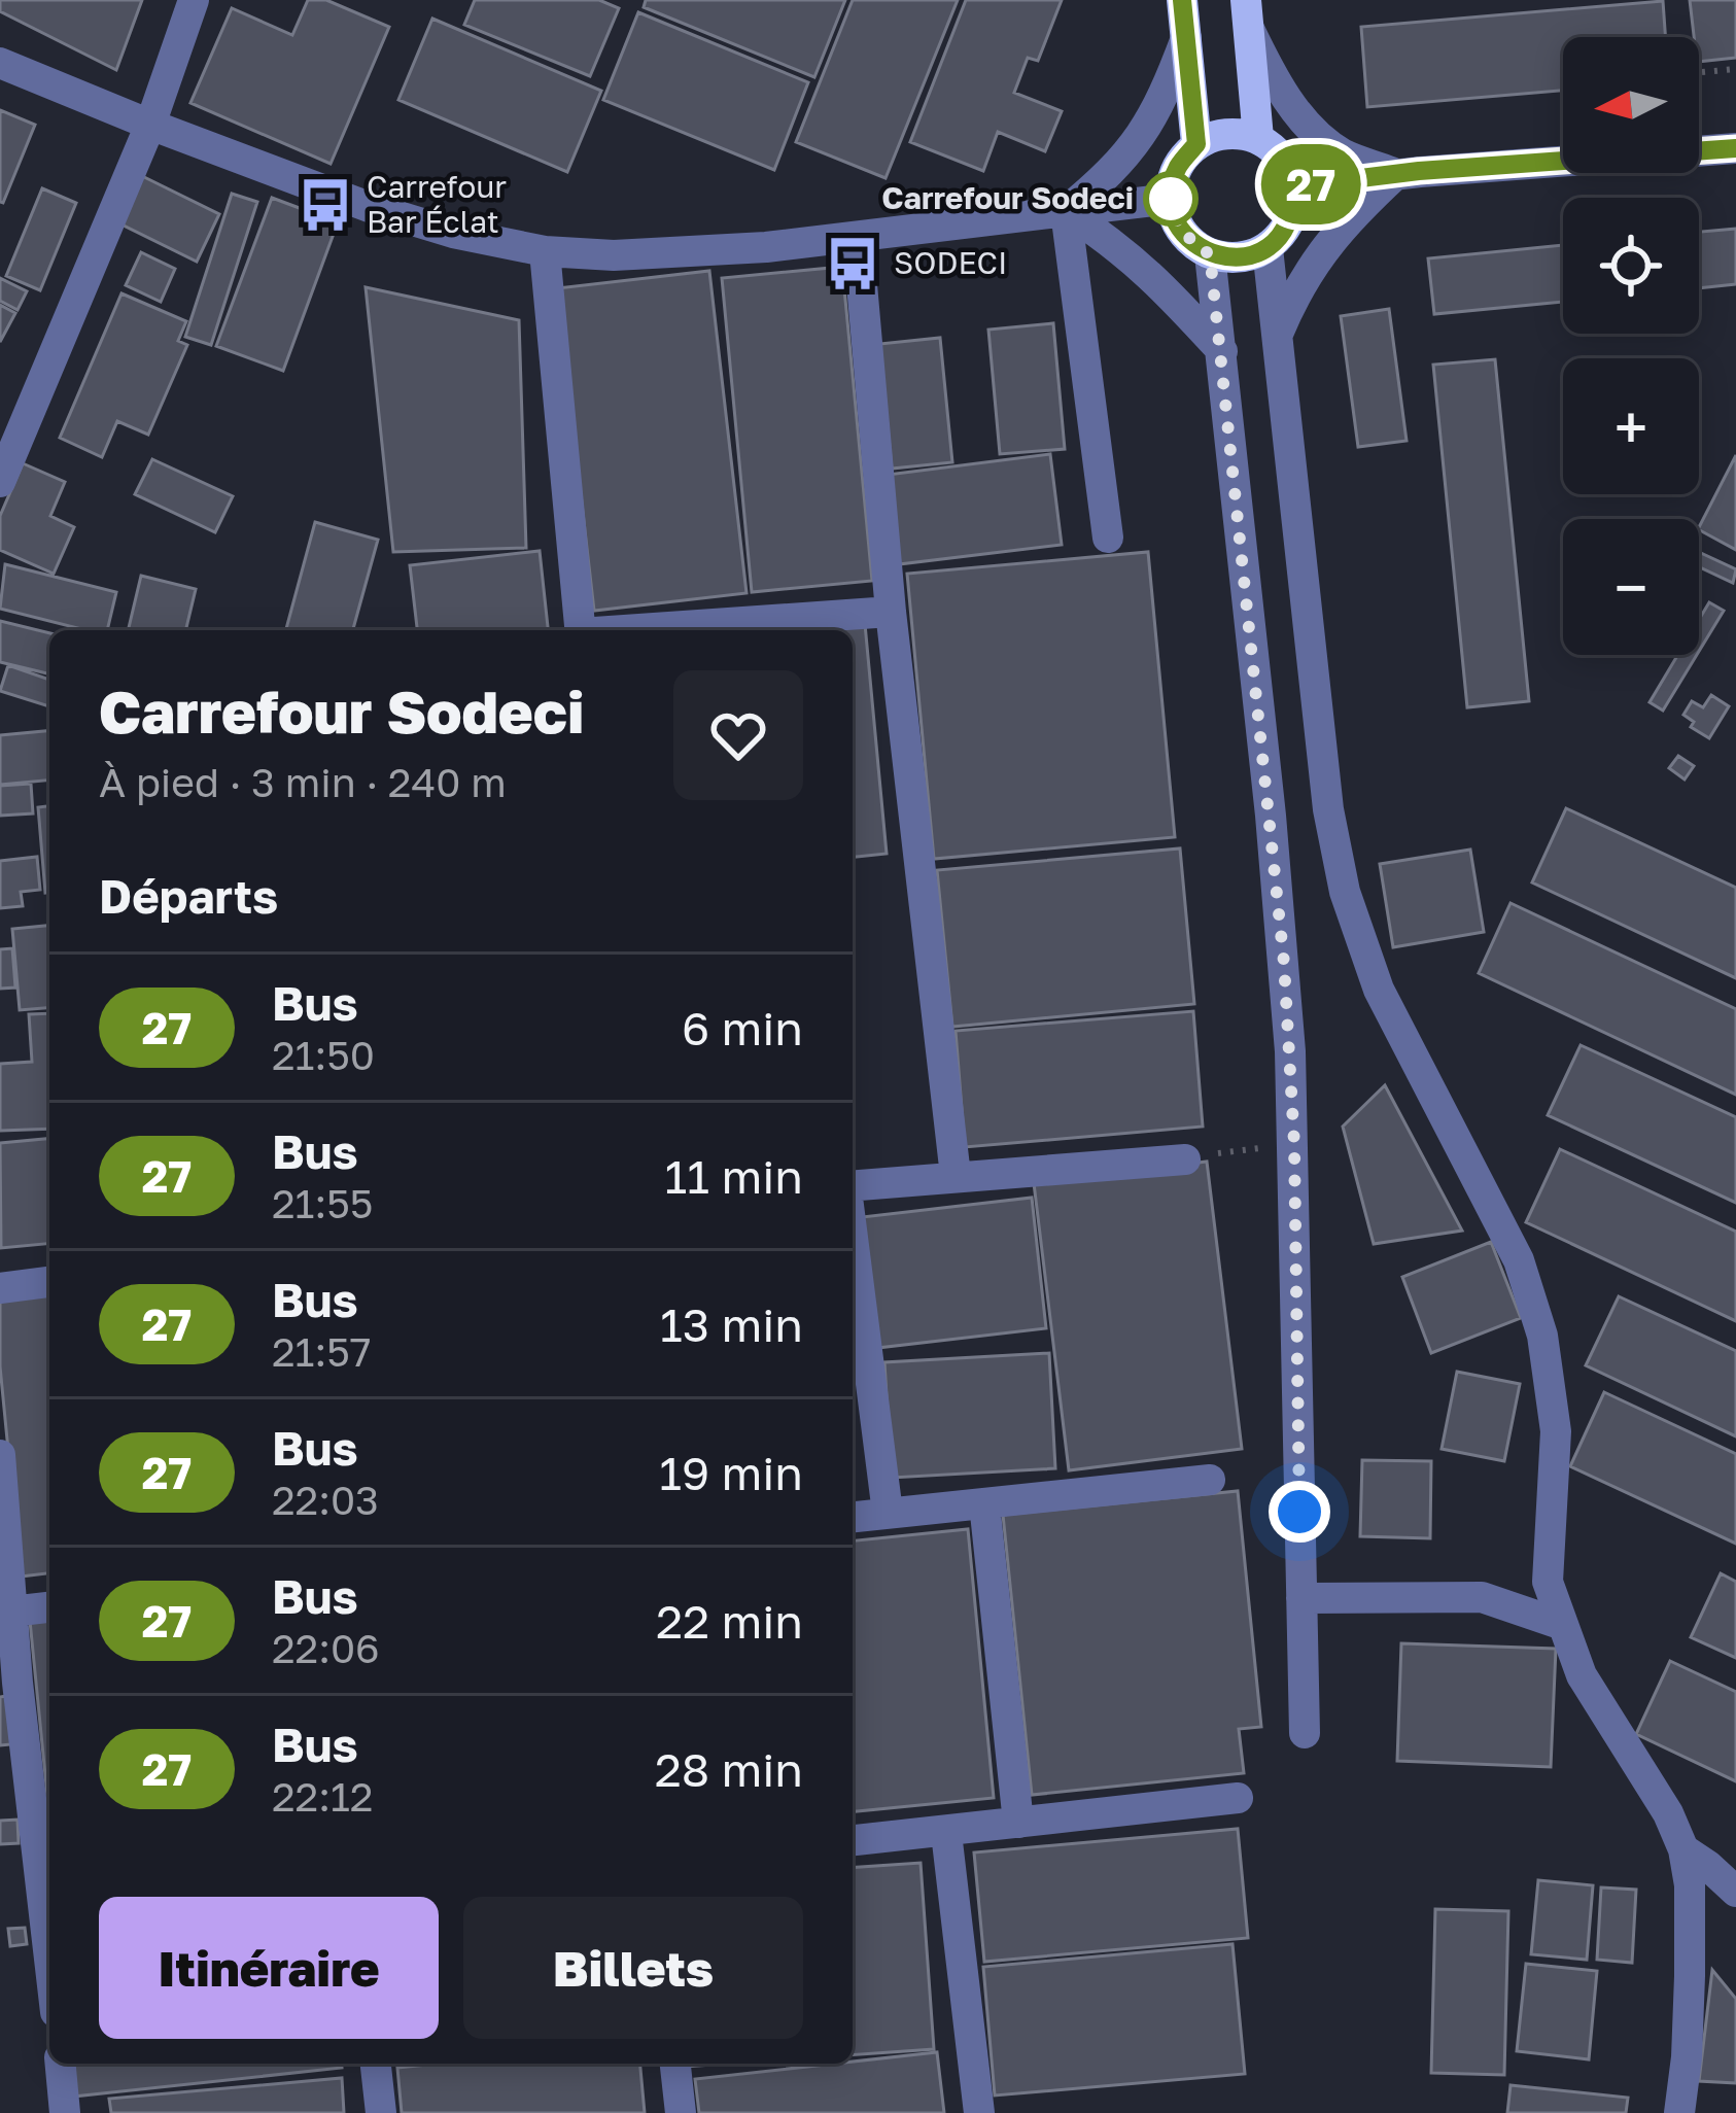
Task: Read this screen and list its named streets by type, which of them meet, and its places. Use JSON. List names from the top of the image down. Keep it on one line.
{"places":{"other":["Carrefour Sodeci"],"bus stop":["Carrefour Bar Éclat","SODECI"]},"lines":["bus line 27"],"north":"left","page":{"on_map":"27","map_buttons":["+","−"],"heading":[["Carrefour Sodeci","À pied · 3 min · 240 m"],"Départs"],"list":[{"mark":"27","name":"Bus","note":"21:50","value":"6 min"},{"mark":"27","name":"Bus","note":"21:55","value":"11 min"},{"mark":"27","name":"Bus","note":"21:57","value":"13 min"},{"mark":"27","name":"Bus","note":"22:03","value":"19 min"},{"mark":"27","name":"Bus","note":"22:06","value":"22 min"},{"mark":"27","name":"Bus","note":"22:12","value":"28 min"}],"buttons":["Itinéraire","Billets"]}}
